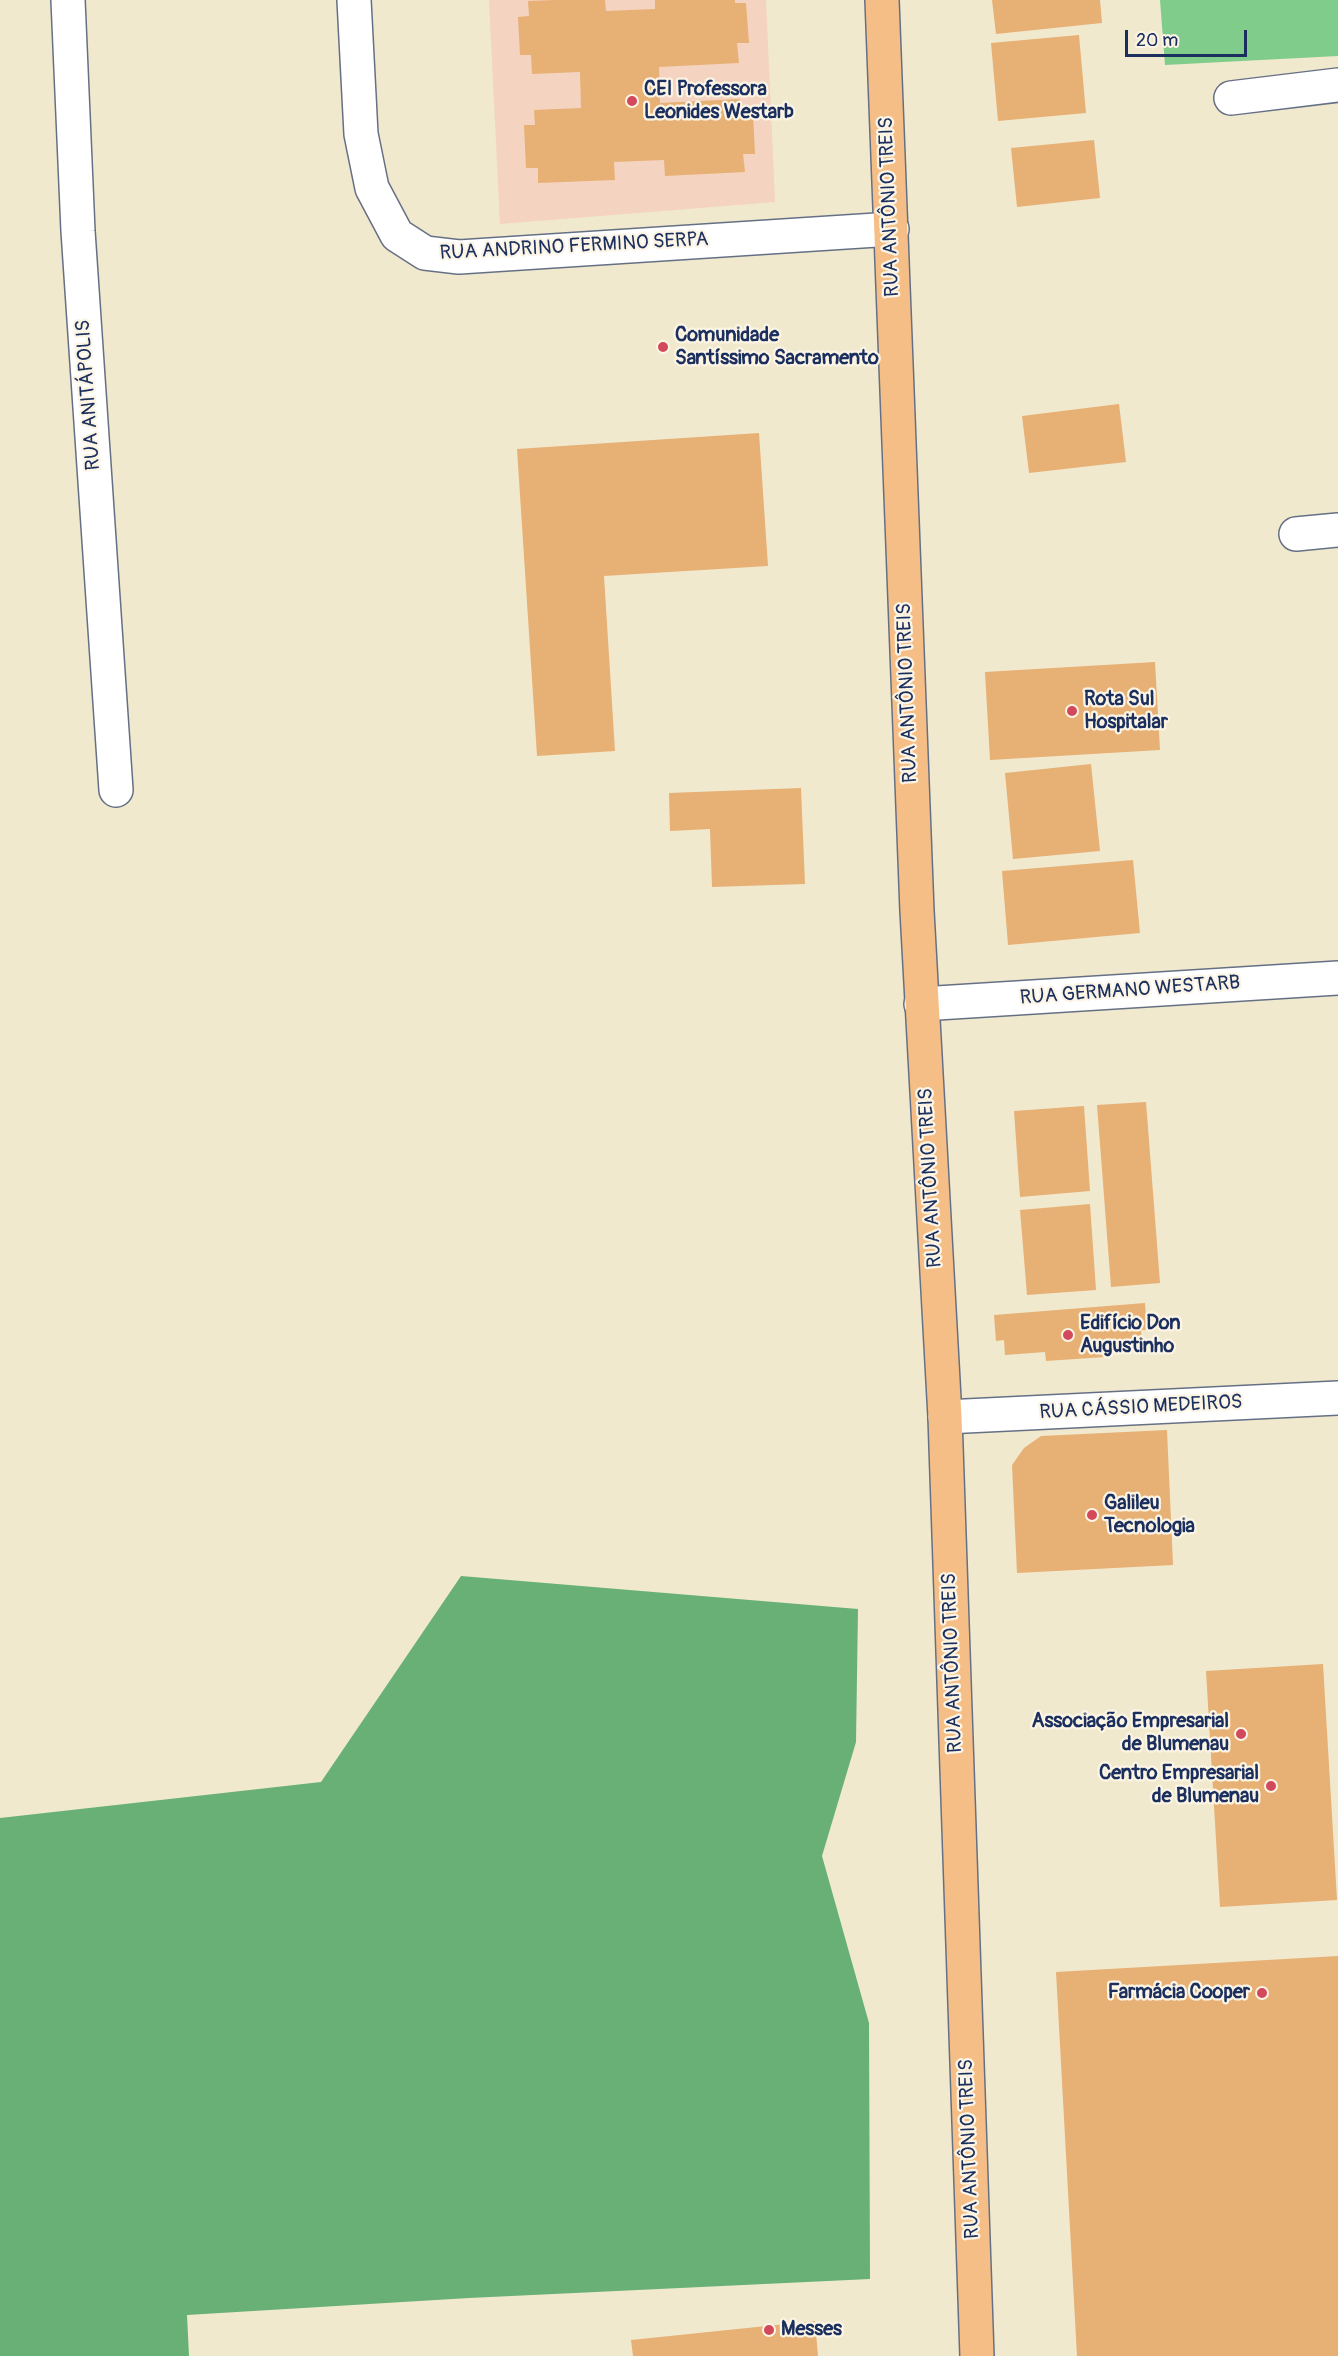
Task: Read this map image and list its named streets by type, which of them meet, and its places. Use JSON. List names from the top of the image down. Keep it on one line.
{"streets":{"main road":["RUA ANTÔNIO TREIS"],"street":["RUA ANDRINO FERMINO SERPA","RUA ANITÁPOLIS","RUA GERMANO WESTARB","RUA CÁSSIO MEDEIROS"]},"crossings":[["RUA ANTÔNIO TREIS","RUA ANDRINO FERMINO SERPA"],["RUA ANTÔNIO TREIS","RUA GERMANO WESTARB"],["RUA ANTÔNIO TREIS","RUA CÁSSIO MEDEIROS"]],"places":["CEI Professora Leonides Westarb","Comunidade Santíssimo Sacramento","Rota Sul Hospitalar","Edifício Don Augustinho","Galileu Tecnologia","Associação Empresarial de Blumenau","Centro Empresarial de Blumenau","Farmácia Cooper","Messes"],"scale_bar":"20 m"}
